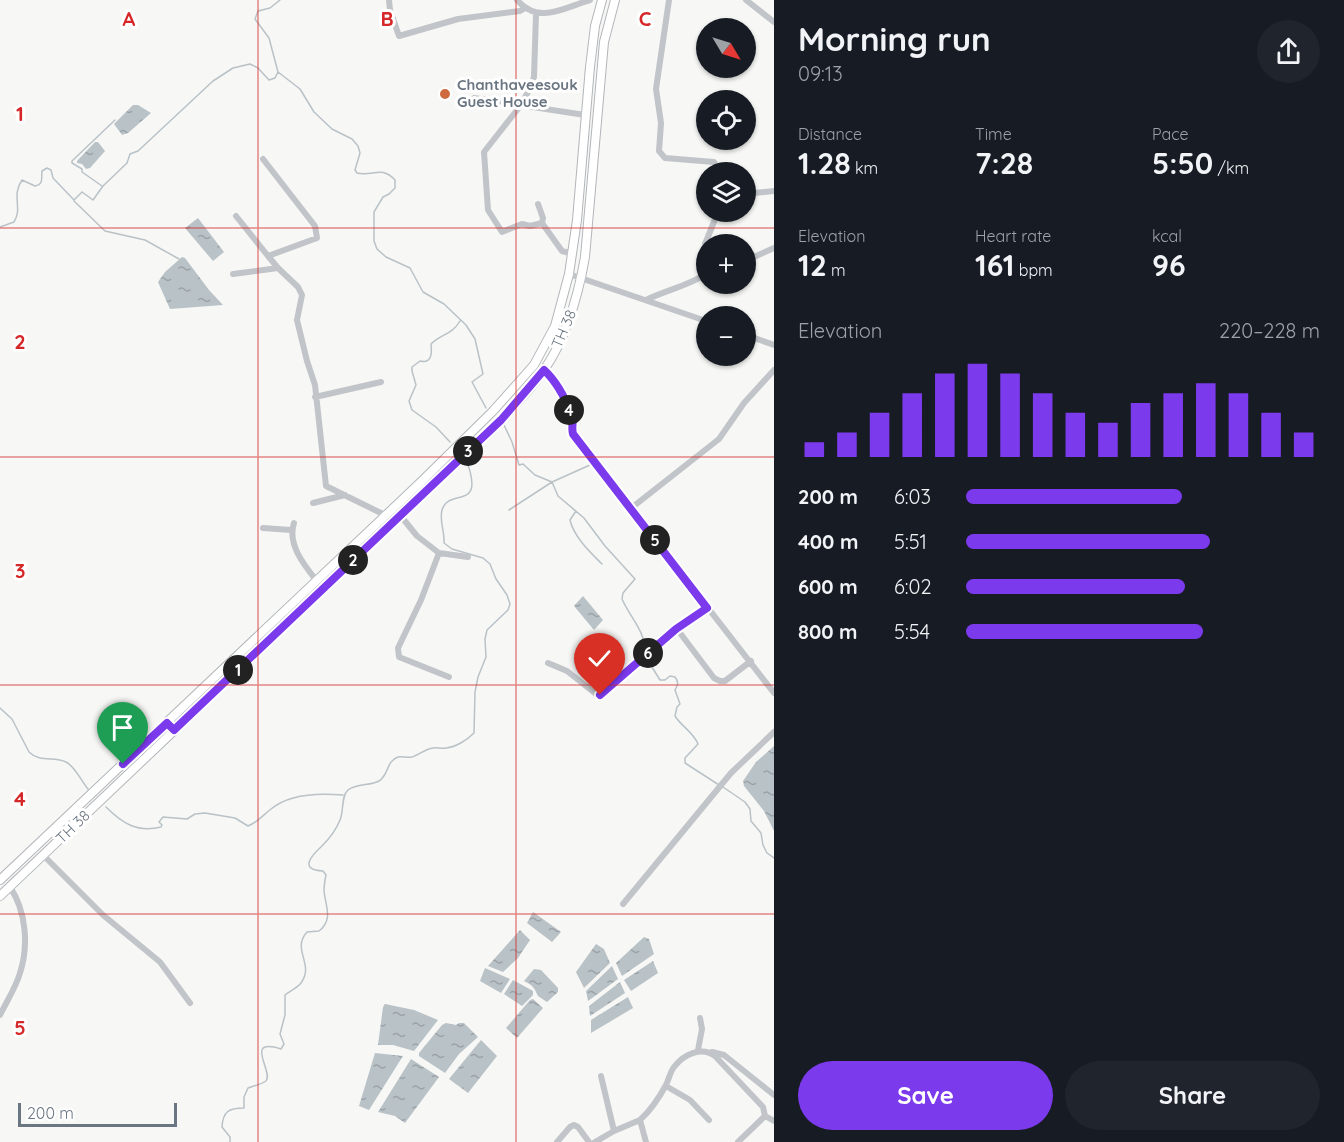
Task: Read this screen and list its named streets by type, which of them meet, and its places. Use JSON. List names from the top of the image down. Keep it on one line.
{"streets":{"street":["TH 38"]},"places":["Chanthaveesouk Guest House"],"scale_bar":"200 m","north":"bottom right","page":{"heading":["Morning run","09:13"],"map_buttons":["+","−"],"stats":[["Distance","1.28 km"],["Time","7:28"],["Pace","5:50 /km"],["Elevation","12 m"],["Heart rate","161 bpm"],["kcal","96"]],"chart":["Elevation","220–228 m"],"pins":["4","3","5","2","6","1"],"list":[{"name":"200 m","note":"6:03"},{"name":"400 m","note":"5:51"},{"name":"600 m","note":"6:02"},{"name":"800 m","note":"5:54"}],"buttons":["Save","Share"],"scale":"200 m"},"grid":{"columns":["A","B","C"],"rows":["1","2","3","4","5"]}}
